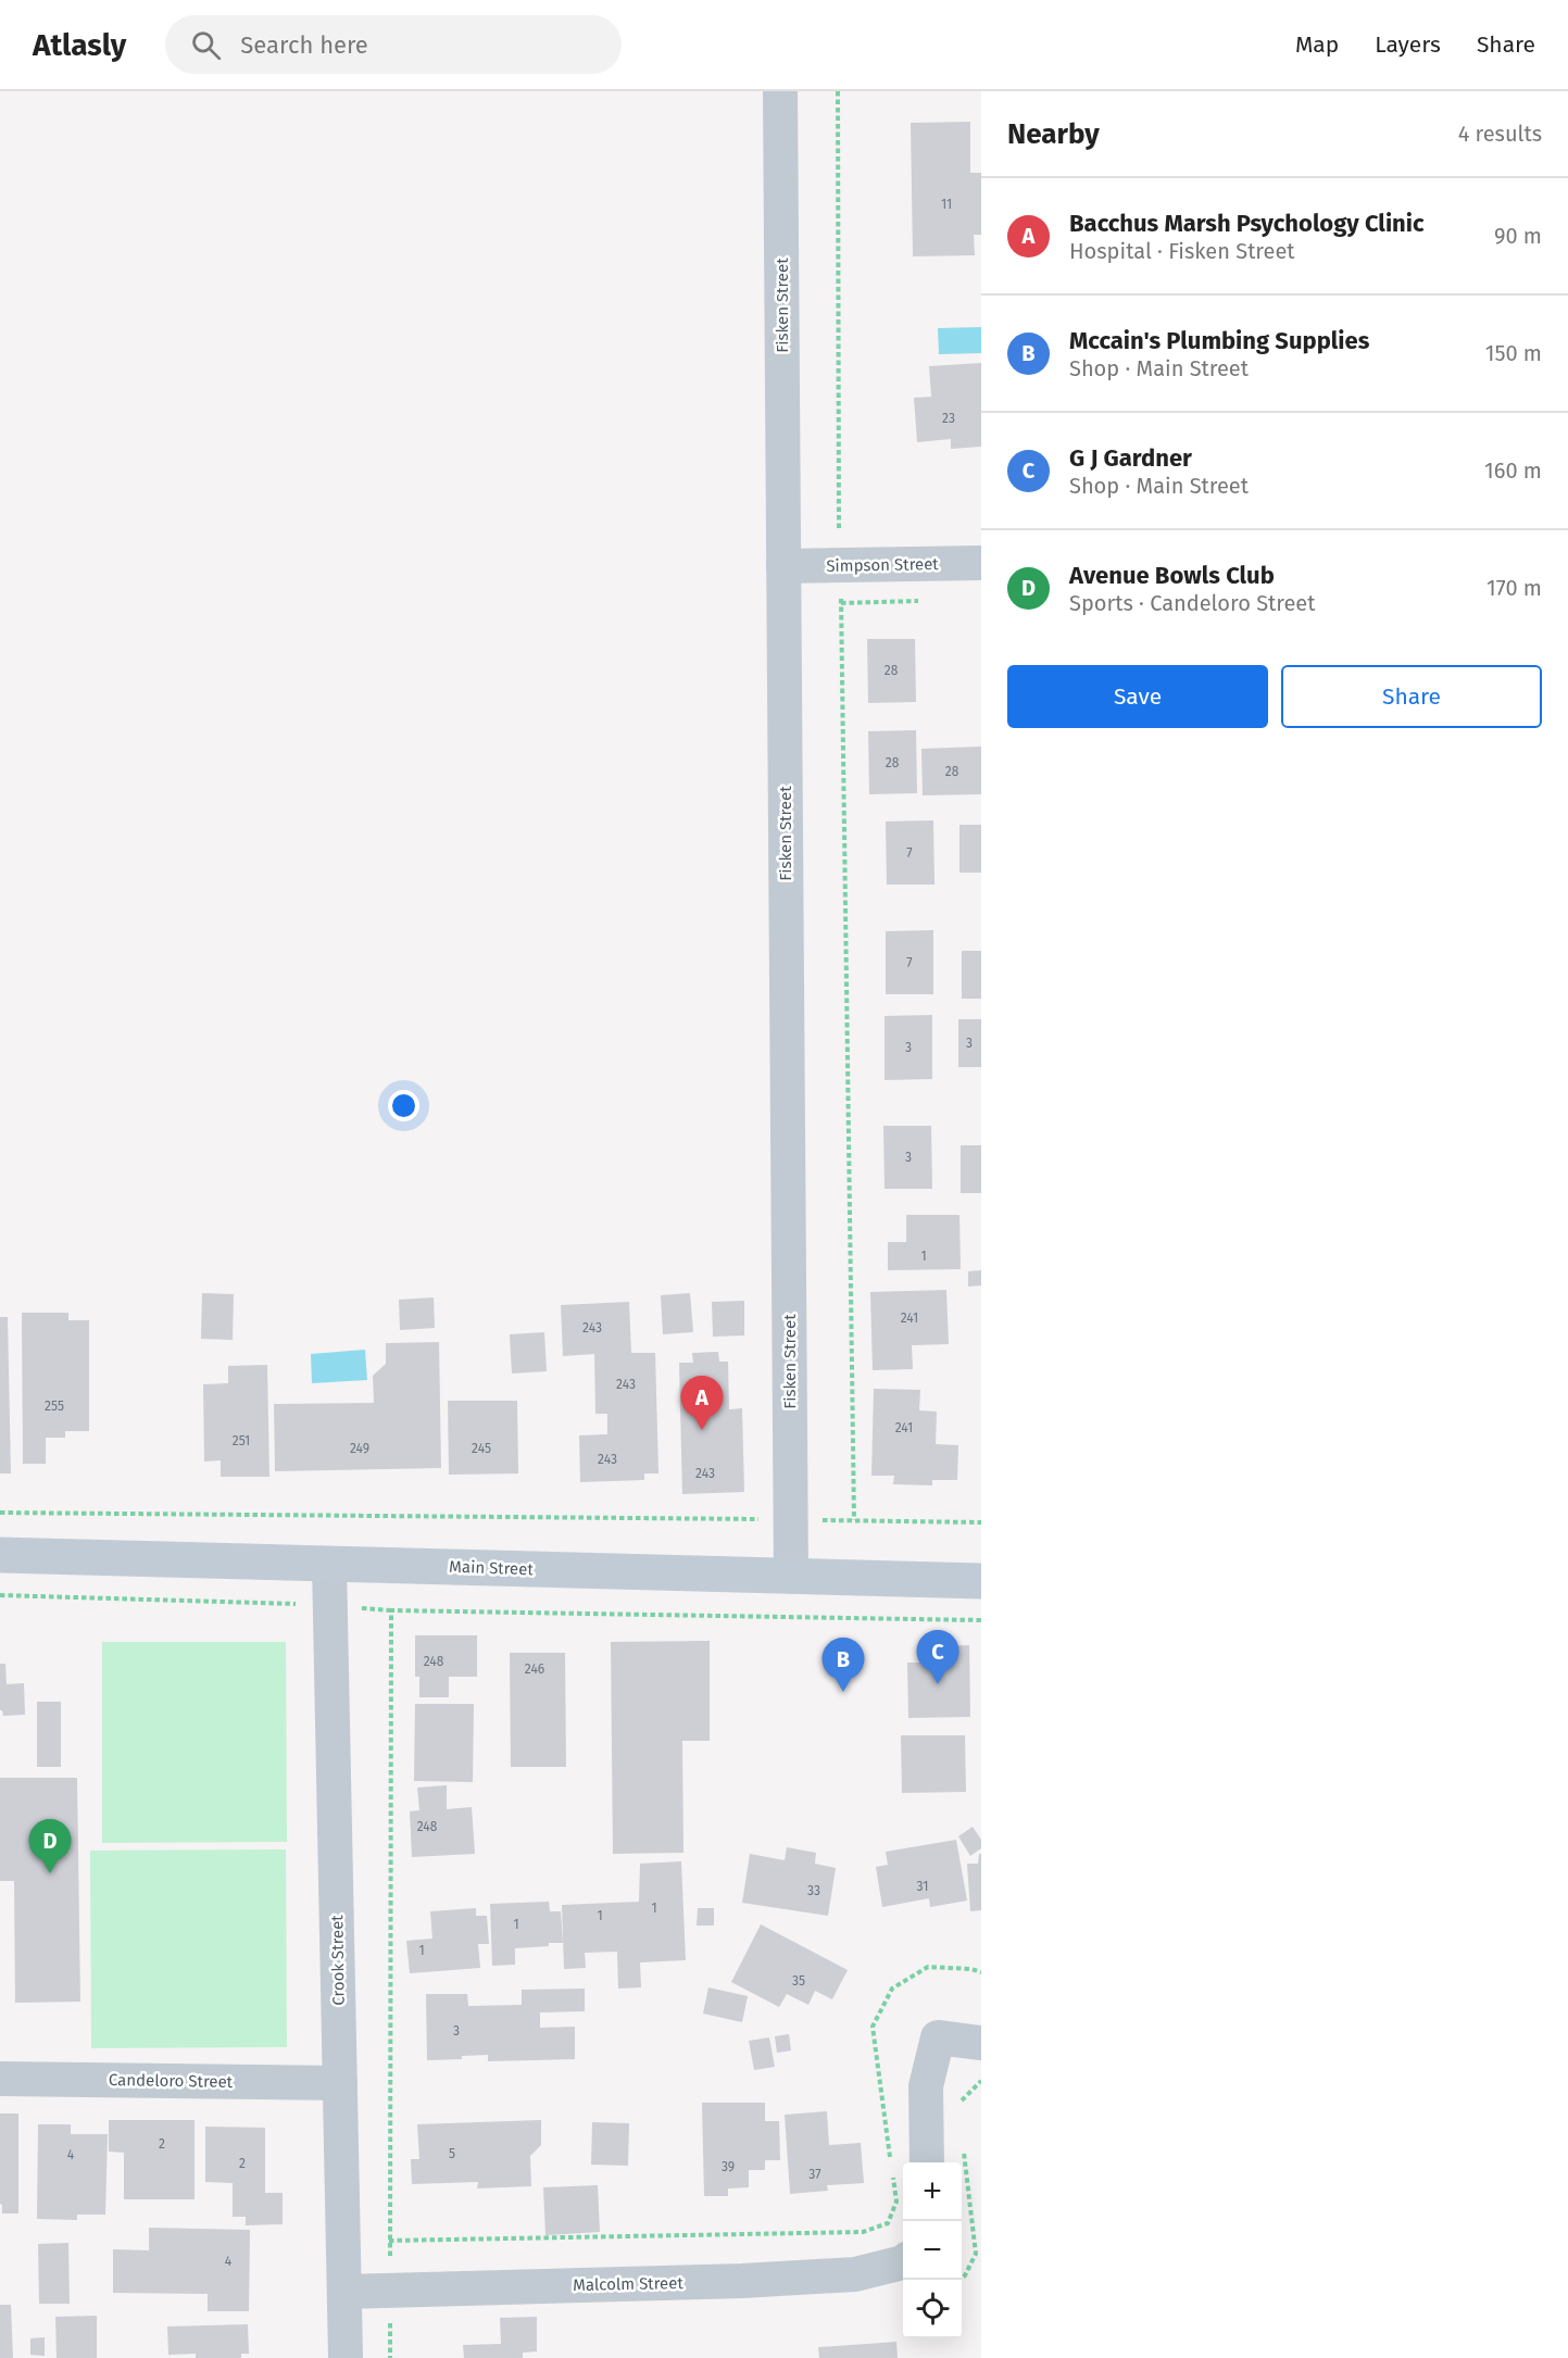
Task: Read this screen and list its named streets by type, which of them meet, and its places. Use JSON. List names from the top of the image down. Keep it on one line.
{"streets":{"main road":["Main Street"],"street":["Fisken Street","Simpson Street","Crook Street","Candeloro Street","Malcolm Street"]},"crossings":[["Fisken Street","Simpson Street"],["Fisken Street","Main Street"],["Main Street","Crook Street"],["Crook Street","Candeloro Street"],["Crook Street","Malcolm Street"]],"house_numbers":["11","23","28","28","28","7","7","3","3","3","1","241","243","243","255","241","251","249","245","243","243","248","246","248","31","33","1","1","1","1","35","3","2","5","4","2","39","37","4"],"page":{"header":"Atlasly","search":"Search here","nav":["Map","Layers","Share"],"heading":["Nearby","4 results"],"list":[{"mark":"A","name":"Bacchus Marsh Psychology Clinic","note":"Hospital · Fisken Street","value":"90 m"},{"mark":"B","name":"Mccain's Plumbing Supplies","note":"Shop · Main Street","value":"150 m"},{"mark":"C","name":"G J Gardner","note":"Shop · Main Street","value":"160 m"},{"mark":"D","name":"Avenue Bowls Club","note":"Sports · Candeloro Street","value":"170 m"}],"buttons":["Save","Share"],"pins":["A","C","B","D"],"map_buttons":["+","−"]}}
